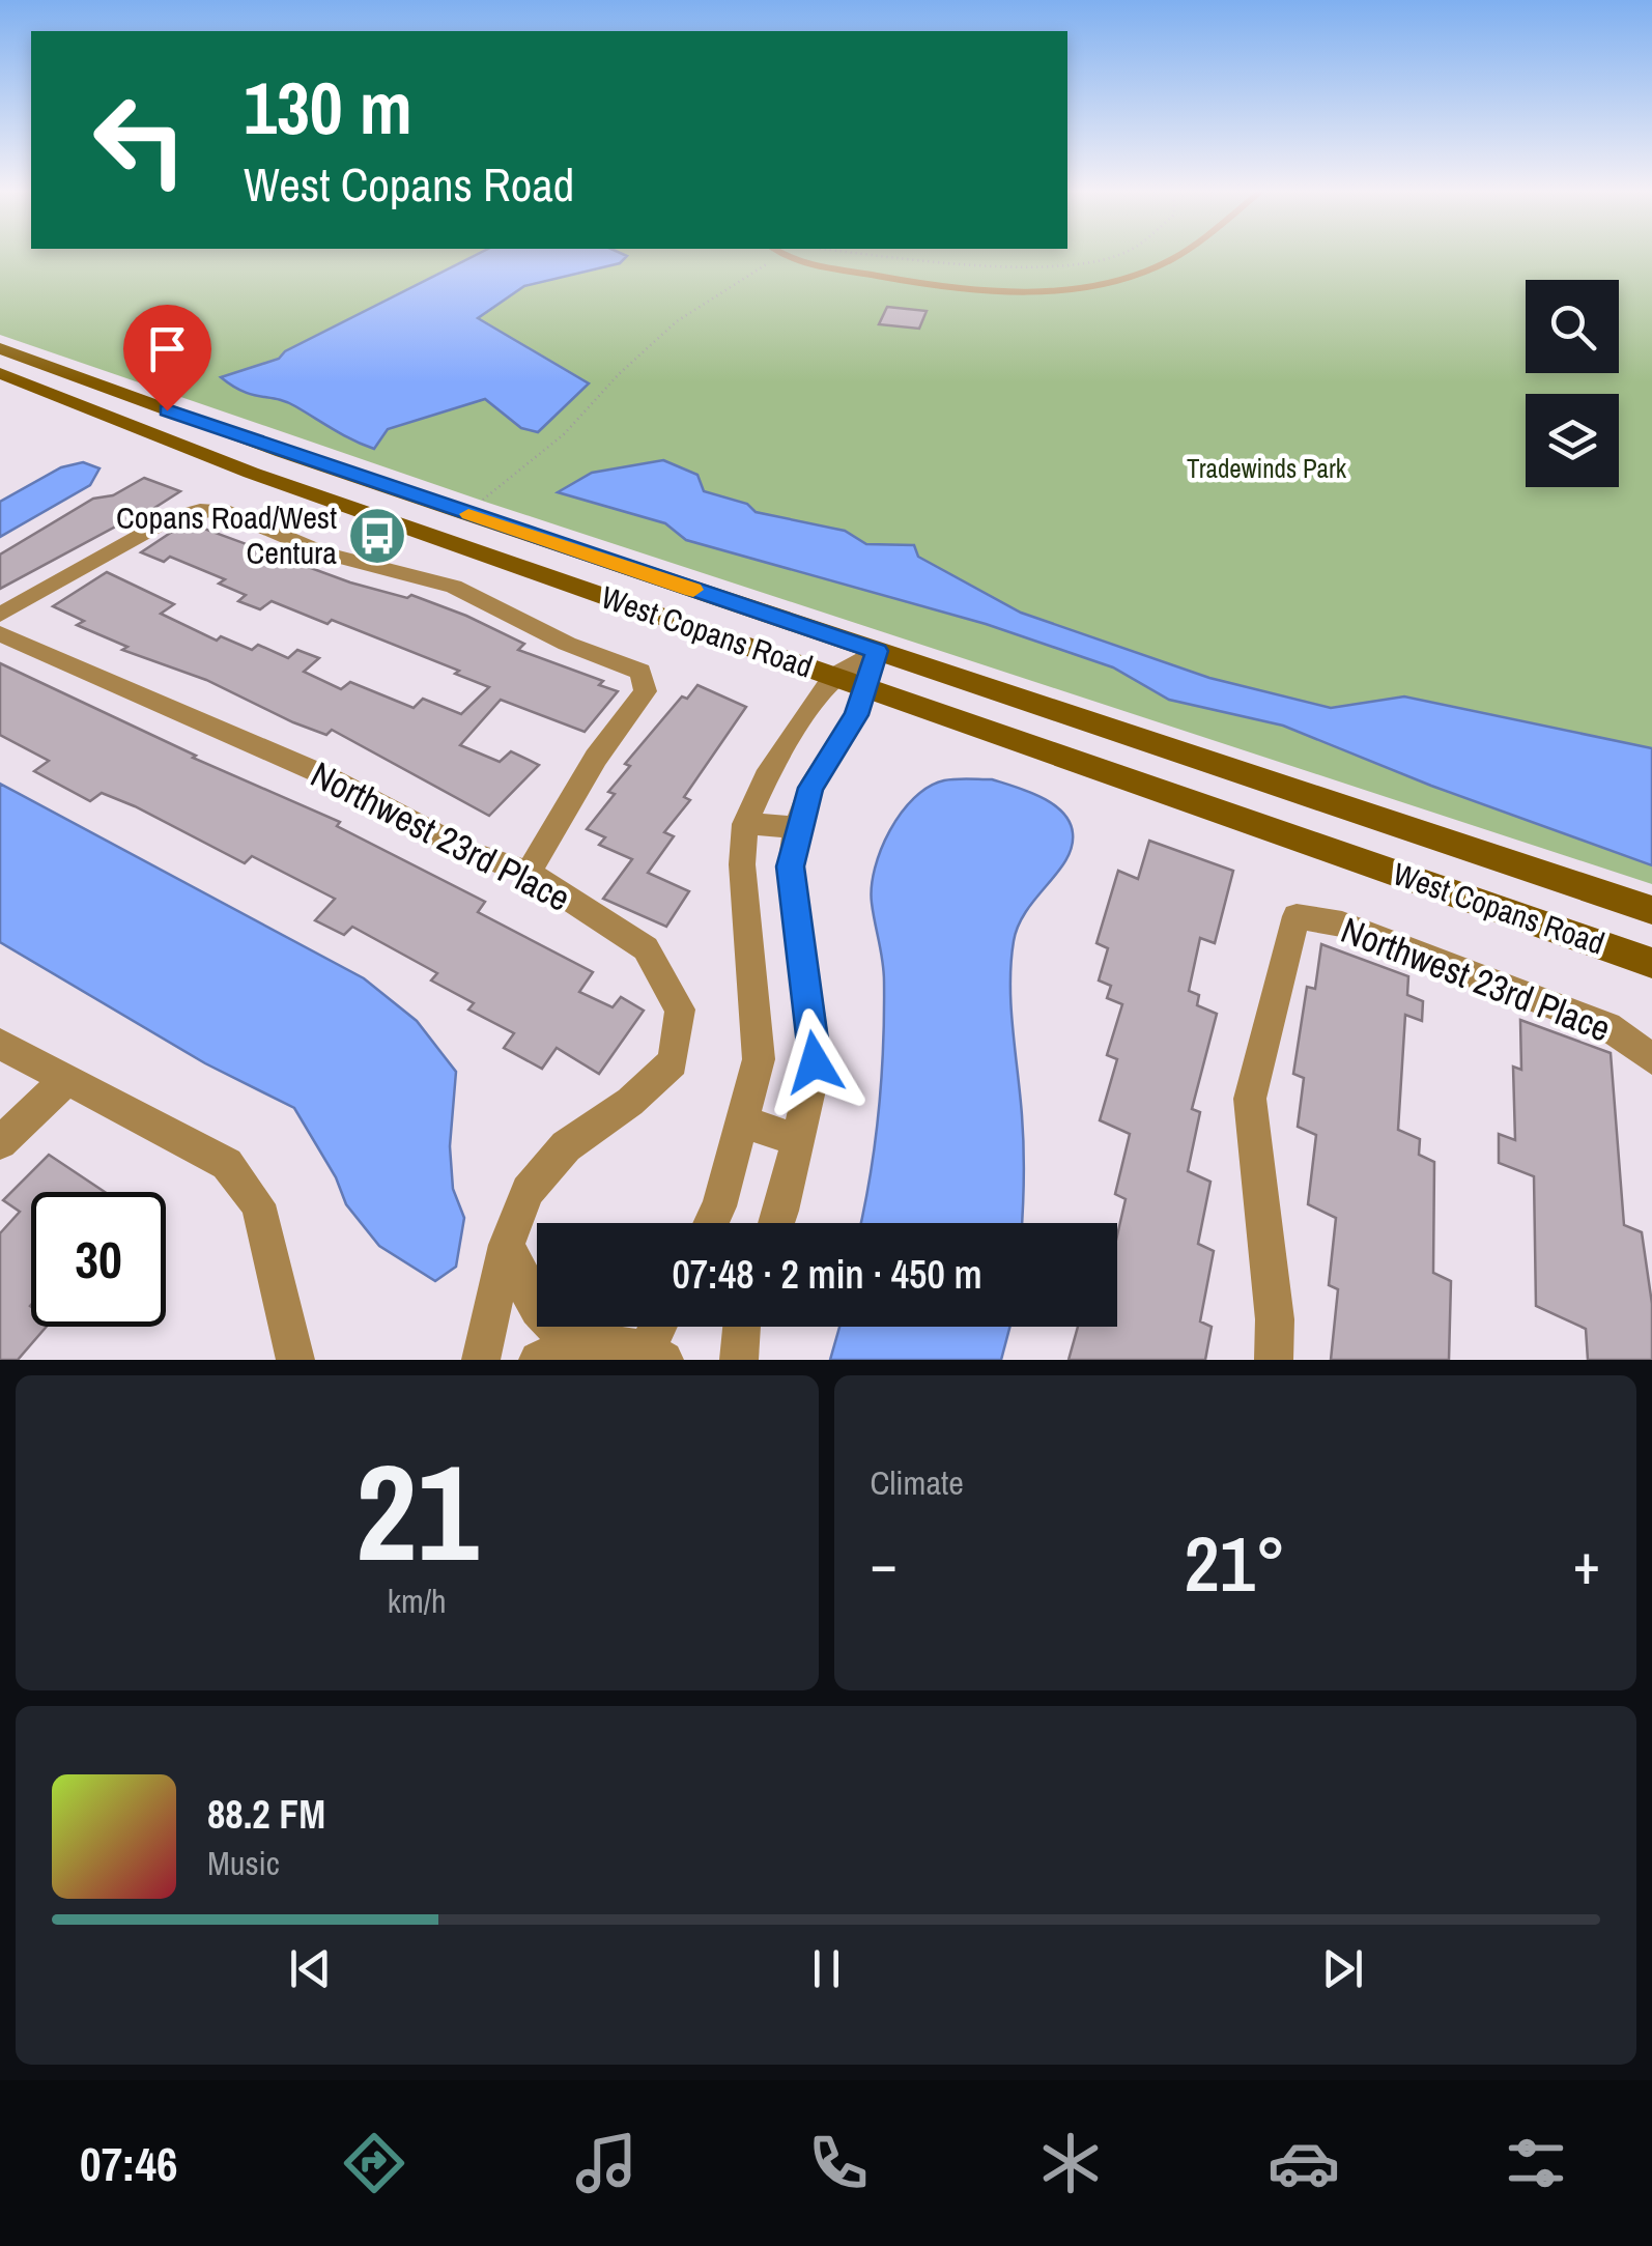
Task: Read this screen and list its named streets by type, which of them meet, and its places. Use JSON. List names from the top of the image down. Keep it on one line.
{"streets":{"main road":["West Copans Road"],"street":["Northwest 23rd Place"]},"parks":["Tradewinds Park"],"places":{"bus stop":["Copans Road/West Centura"]},"page":{"turn":["130 m","West Copans Road"],"limit":"30","trip":"07:48 · 2 min · 450 m","tile":[["21","km/h"],"Climate"],"heat":["−","21°","+"],"song":["88.2 FM","Music"],"tabs":"07:46"}}
